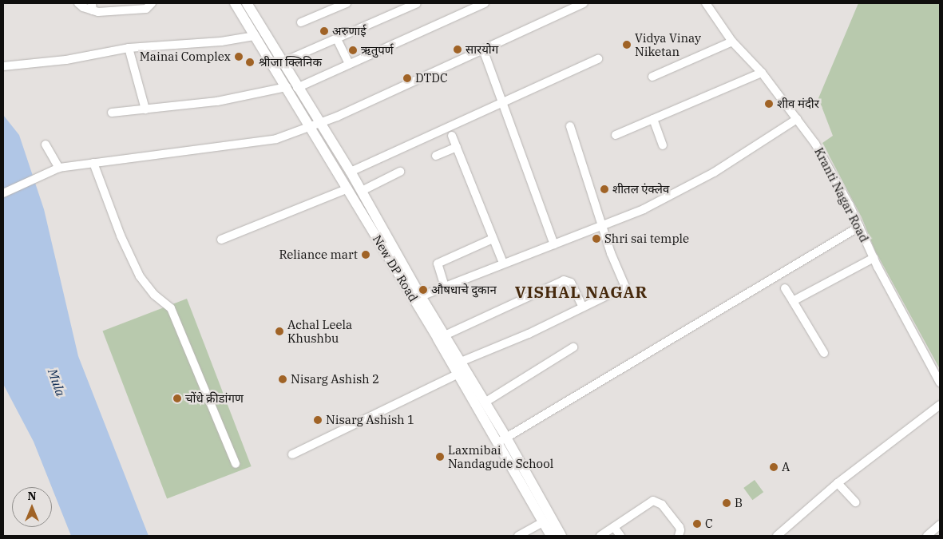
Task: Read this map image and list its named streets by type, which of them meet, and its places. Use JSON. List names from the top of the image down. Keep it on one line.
{"streets":{"main road":["New DP Road"],"street":["Kranti Nagar Road"]},"districts":["VISHAL NAGAR"],"water":["Mula"],"places":["अरुणाई","Vidya Vinay Niketan","सारयोग","ऋतुपर्ण","Mainai Complex","श्रीजा क्लिनिक","DTDC","शीव मंदीर","शीतल एंक्लेव","Shri sai temple","Reliance mart","औषधाचे दुकान","Achal Leela Khushbu","Nisarg Ashish 2","चोंधे क्रीडांगण","Nisarg Ashish 1","Laxmibai Nandagude School","A","B","C"],"north":"top"}
